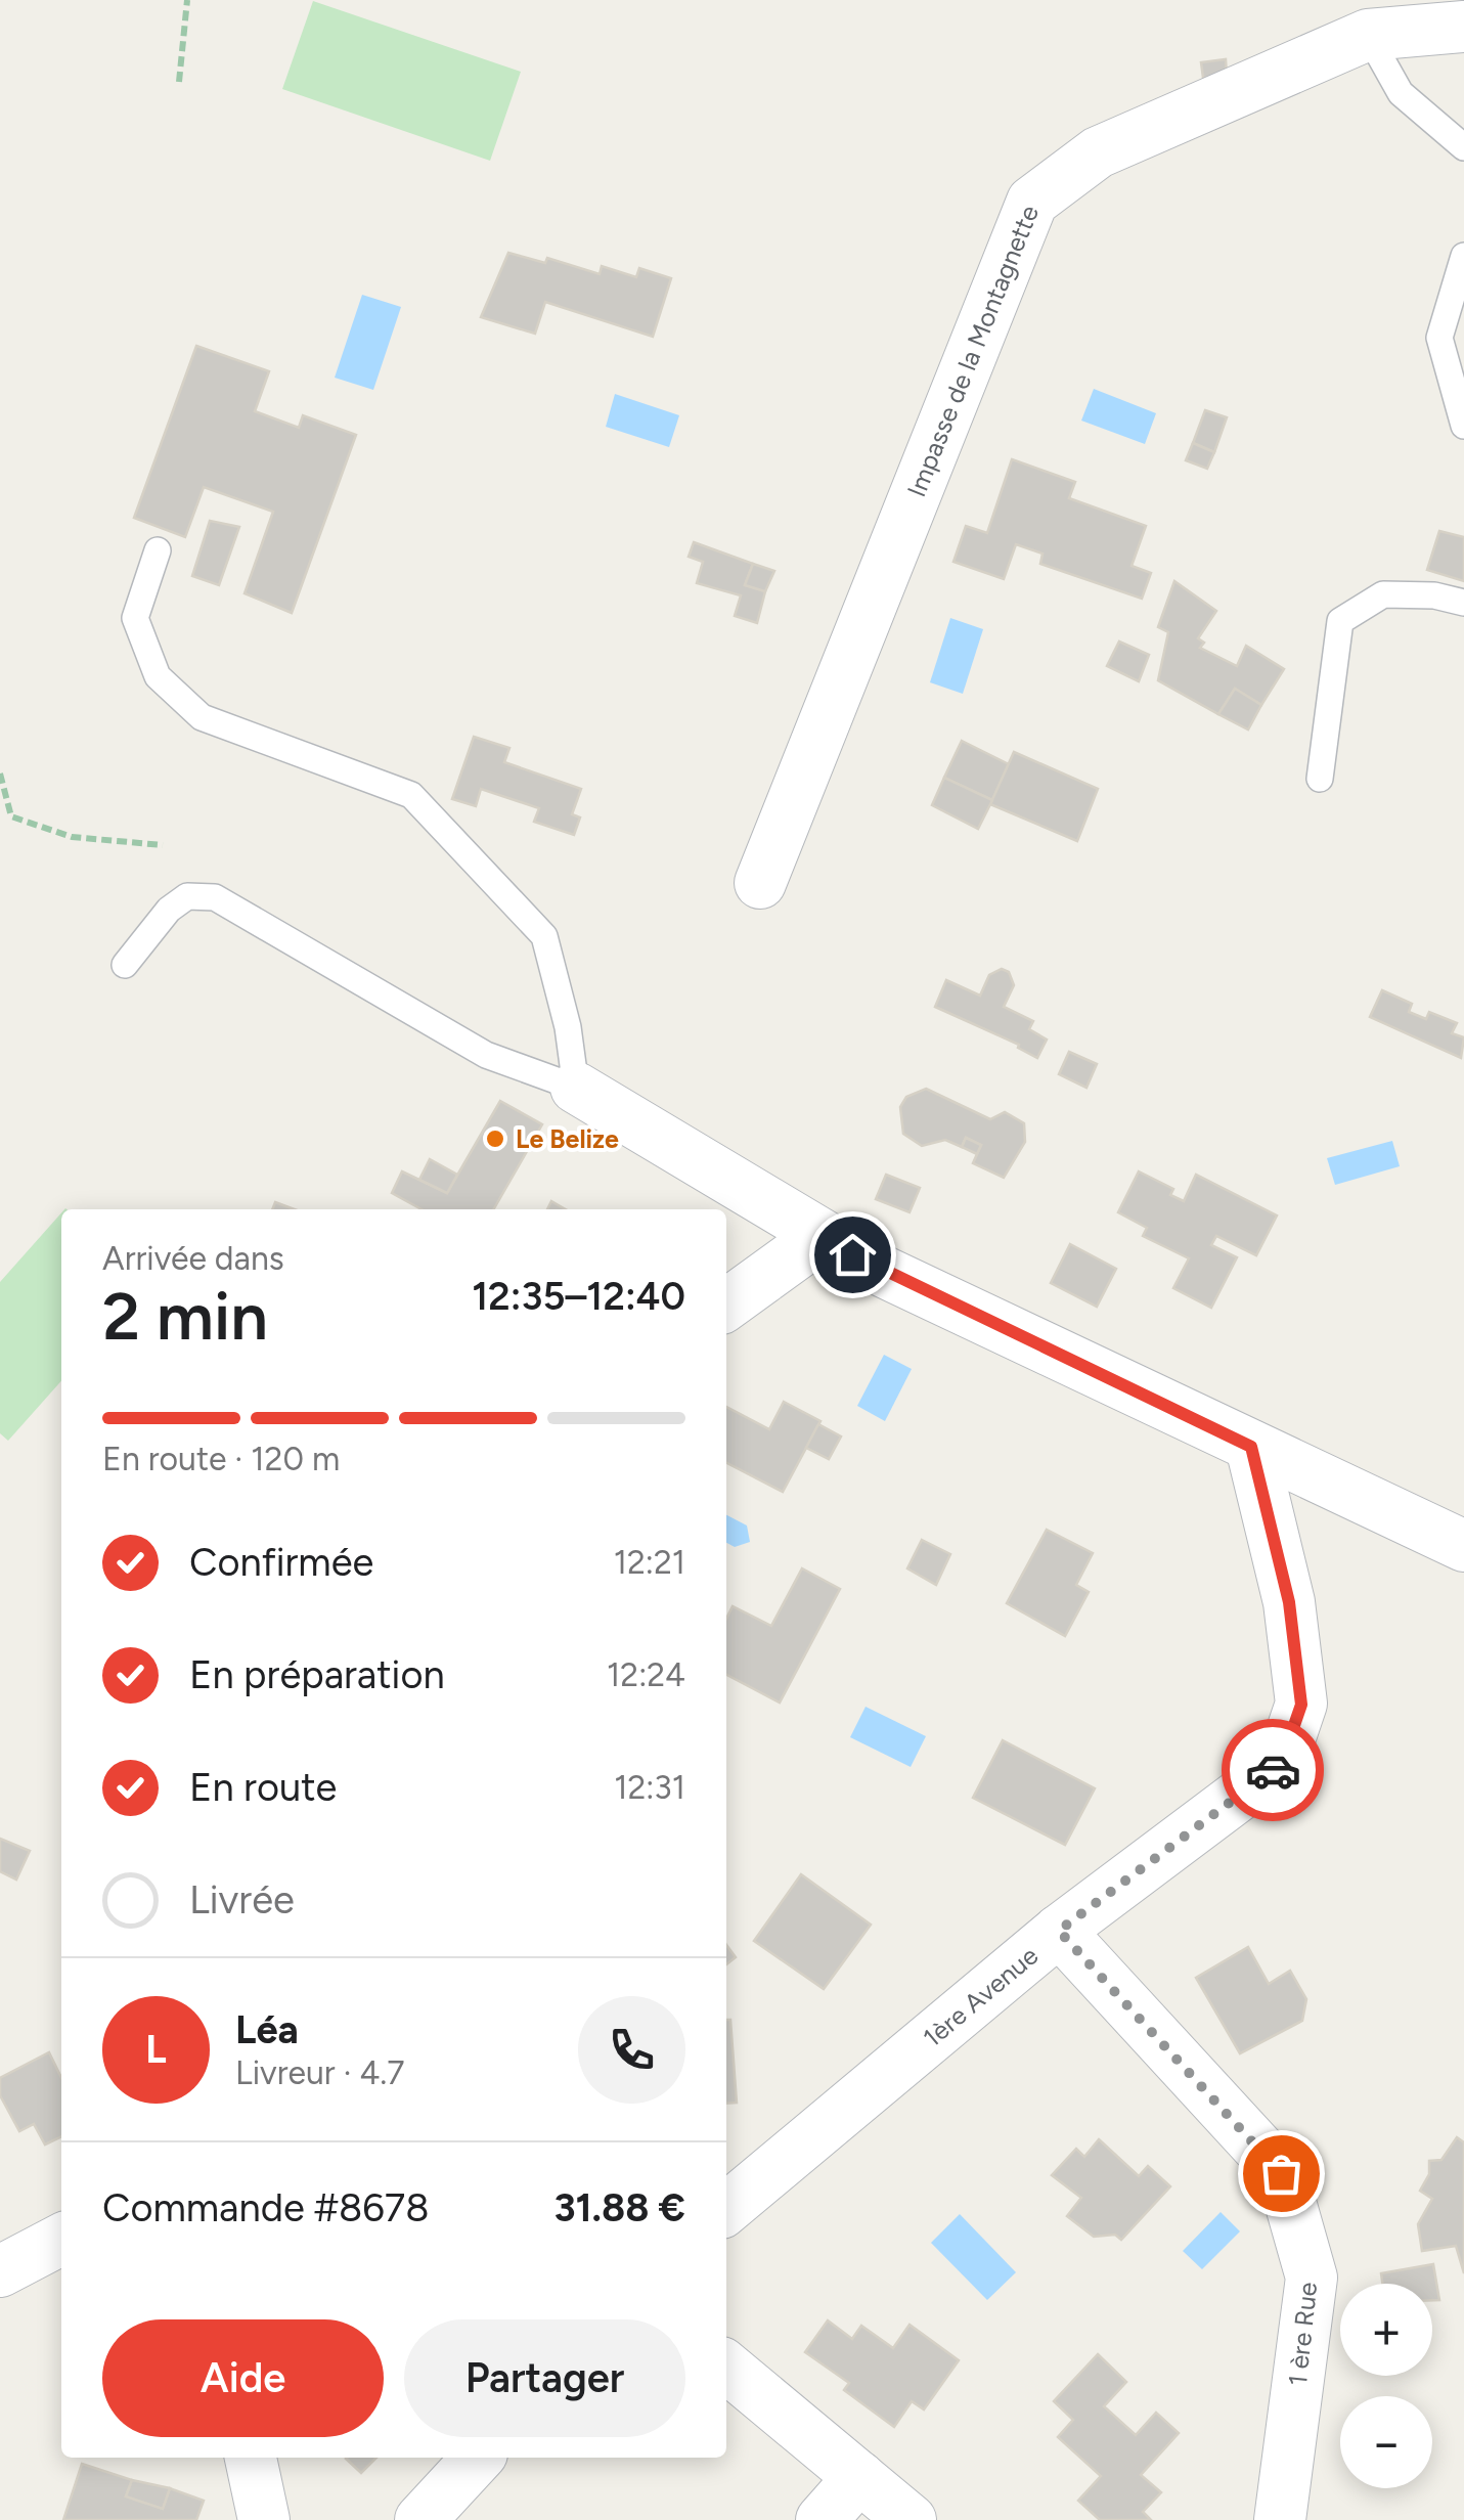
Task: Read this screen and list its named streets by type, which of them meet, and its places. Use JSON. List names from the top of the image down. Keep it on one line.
{"streets":{"street":["Impasse de la Montagnette","1ère Avenue","1 ère Rue"]},"crossings":[["1ère Avenue","1 ère Rue"]],"places":["Le Belize"],"page":{"heading":["2 min","Arrivée dans","12:35–12:40"],"panel":["Léa","Livreur · 4.7","Commande #8678","31.88 €"],"bar":"En route · 120 m","list":[["Confirmée","12:21"],["En préparation","12:24"],["En route","12:31"],"Livrée"],"round":"L","map_buttons":["+","−"],"buttons":["Aide","Partager"]}}
